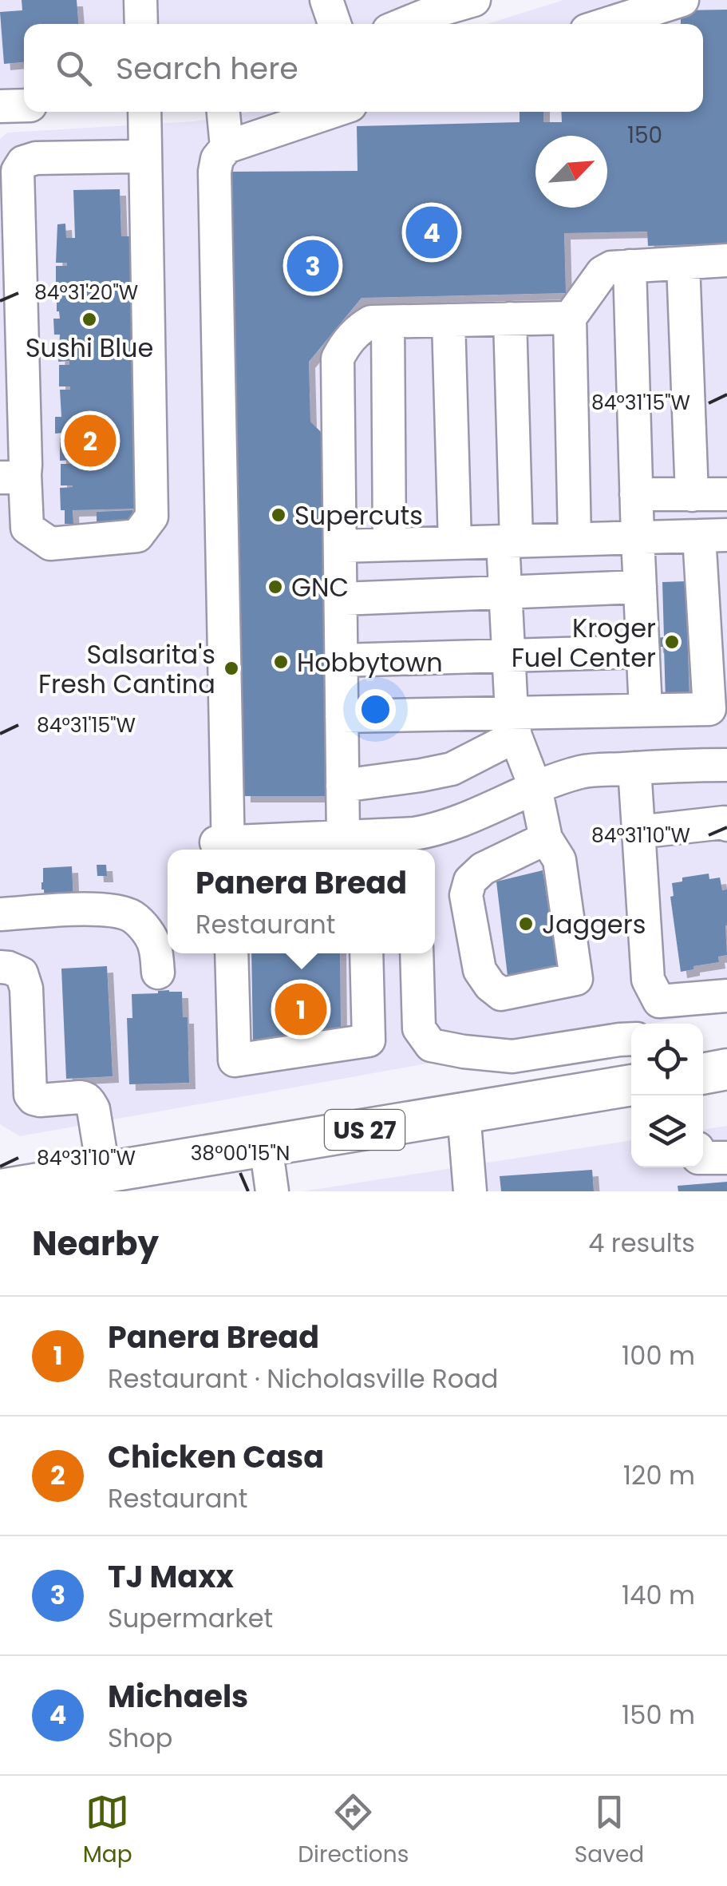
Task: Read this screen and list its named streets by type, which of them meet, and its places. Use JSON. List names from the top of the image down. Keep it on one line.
{"streets":{"main road":["US 27"]},"places":["Sushi Blue","Supercuts","GNC","Kroger Fuel Center","Hobbytown","Salsarita's Fresh Cantina","Jaggers"],"house_numbers":["150"],"north":"top right","page":{"search":"Search here","pins":["4","3","2","1"],"popup":["Panera Bread","Restaurant"],"heading":["Nearby","4 results"],"list":[{"mark":"1","name":"Panera Bread","note":"Restaurant · Nicholasville Road","value":"100 m"},{"mark":"2","name":"Chicken Casa","note":"Restaurant","value":"120 m"},{"mark":"3","name":"TJ Maxx","note":"Supermarket","value":"140 m"},{"mark":"4","name":"Michaels","note":"Shop","value":"150 m"}],"nav":["Map","Directions","Saved"]},"coordinates":["84°31'20\"W","84°31'15\"W","84°31'10\"W","38°00'15\"N"]}
